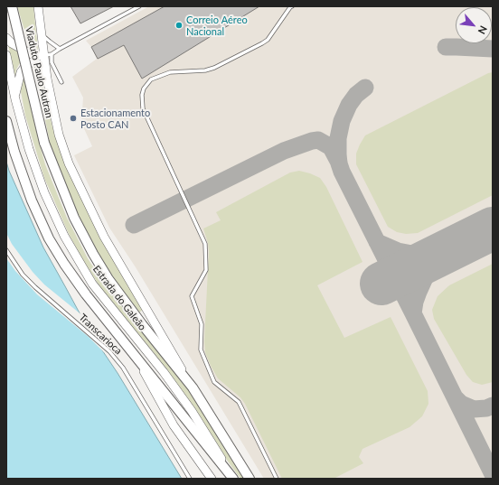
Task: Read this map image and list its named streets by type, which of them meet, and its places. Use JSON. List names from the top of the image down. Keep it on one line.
{"streets":{"main road":["Viaduto Paulo Autran","Estrada do Galeão"],"lane":["Transcarioca"]},"crossings":[["Viaduto Paulo Autran","Estrada do Galeão"]],"places":["Correio Aéreo Nacional","Estacionamento Posto CAN"],"north":"bottom right"}
